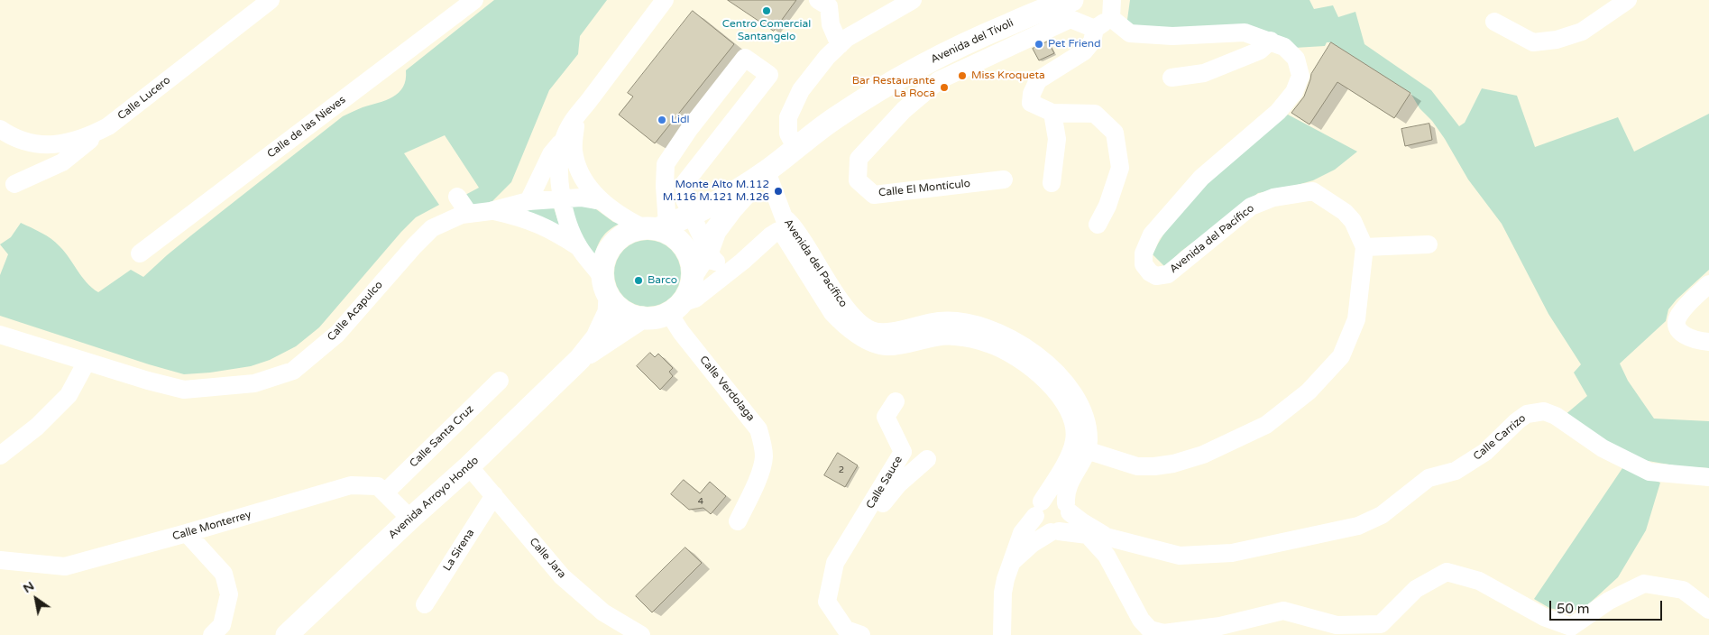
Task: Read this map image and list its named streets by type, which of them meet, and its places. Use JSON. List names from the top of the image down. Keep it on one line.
{"streets":{"main road":["Avenida del Tívoli","Avenida Arroyo Hondo"],"street":["Calle Lucero","Calle de las Nieves","Calle El Montículo","Avenida del Pacífico","Calle Acapulco","Calle Verdolaga","Calle Santa Cruz","Calle Carrizo","Calle Sauce","Calle Monterrey","La Sirena","Calle Jara"]},"crossings":[["Avenida del Tívoli","Avenida del Pacífico"],["Avenida del Tívoli","Calle Verdolaga"],["Avenida del Tívoli","Avenida Arroyo Hondo"],["Calle Verdolaga","Avenida Arroyo Hondo"],["Calle Santa Cruz","Calle Monterrey"],["Avenida Arroyo Hondo","Calle Monterrey"],["Avenida Arroyo Hondo","Calle Jara"],["La Sirena","Calle Jara"]],"places":["Centro Comercial Santangelo","Pet Friend","Miss Kroqueta","Bar Restaurante La Roca","Lidl","Monte Alto M.112 M.116 M.121 M.126","Barco"],"house_numbers":["2","4"],"scale_bar":"50 m","north":"top left"}
